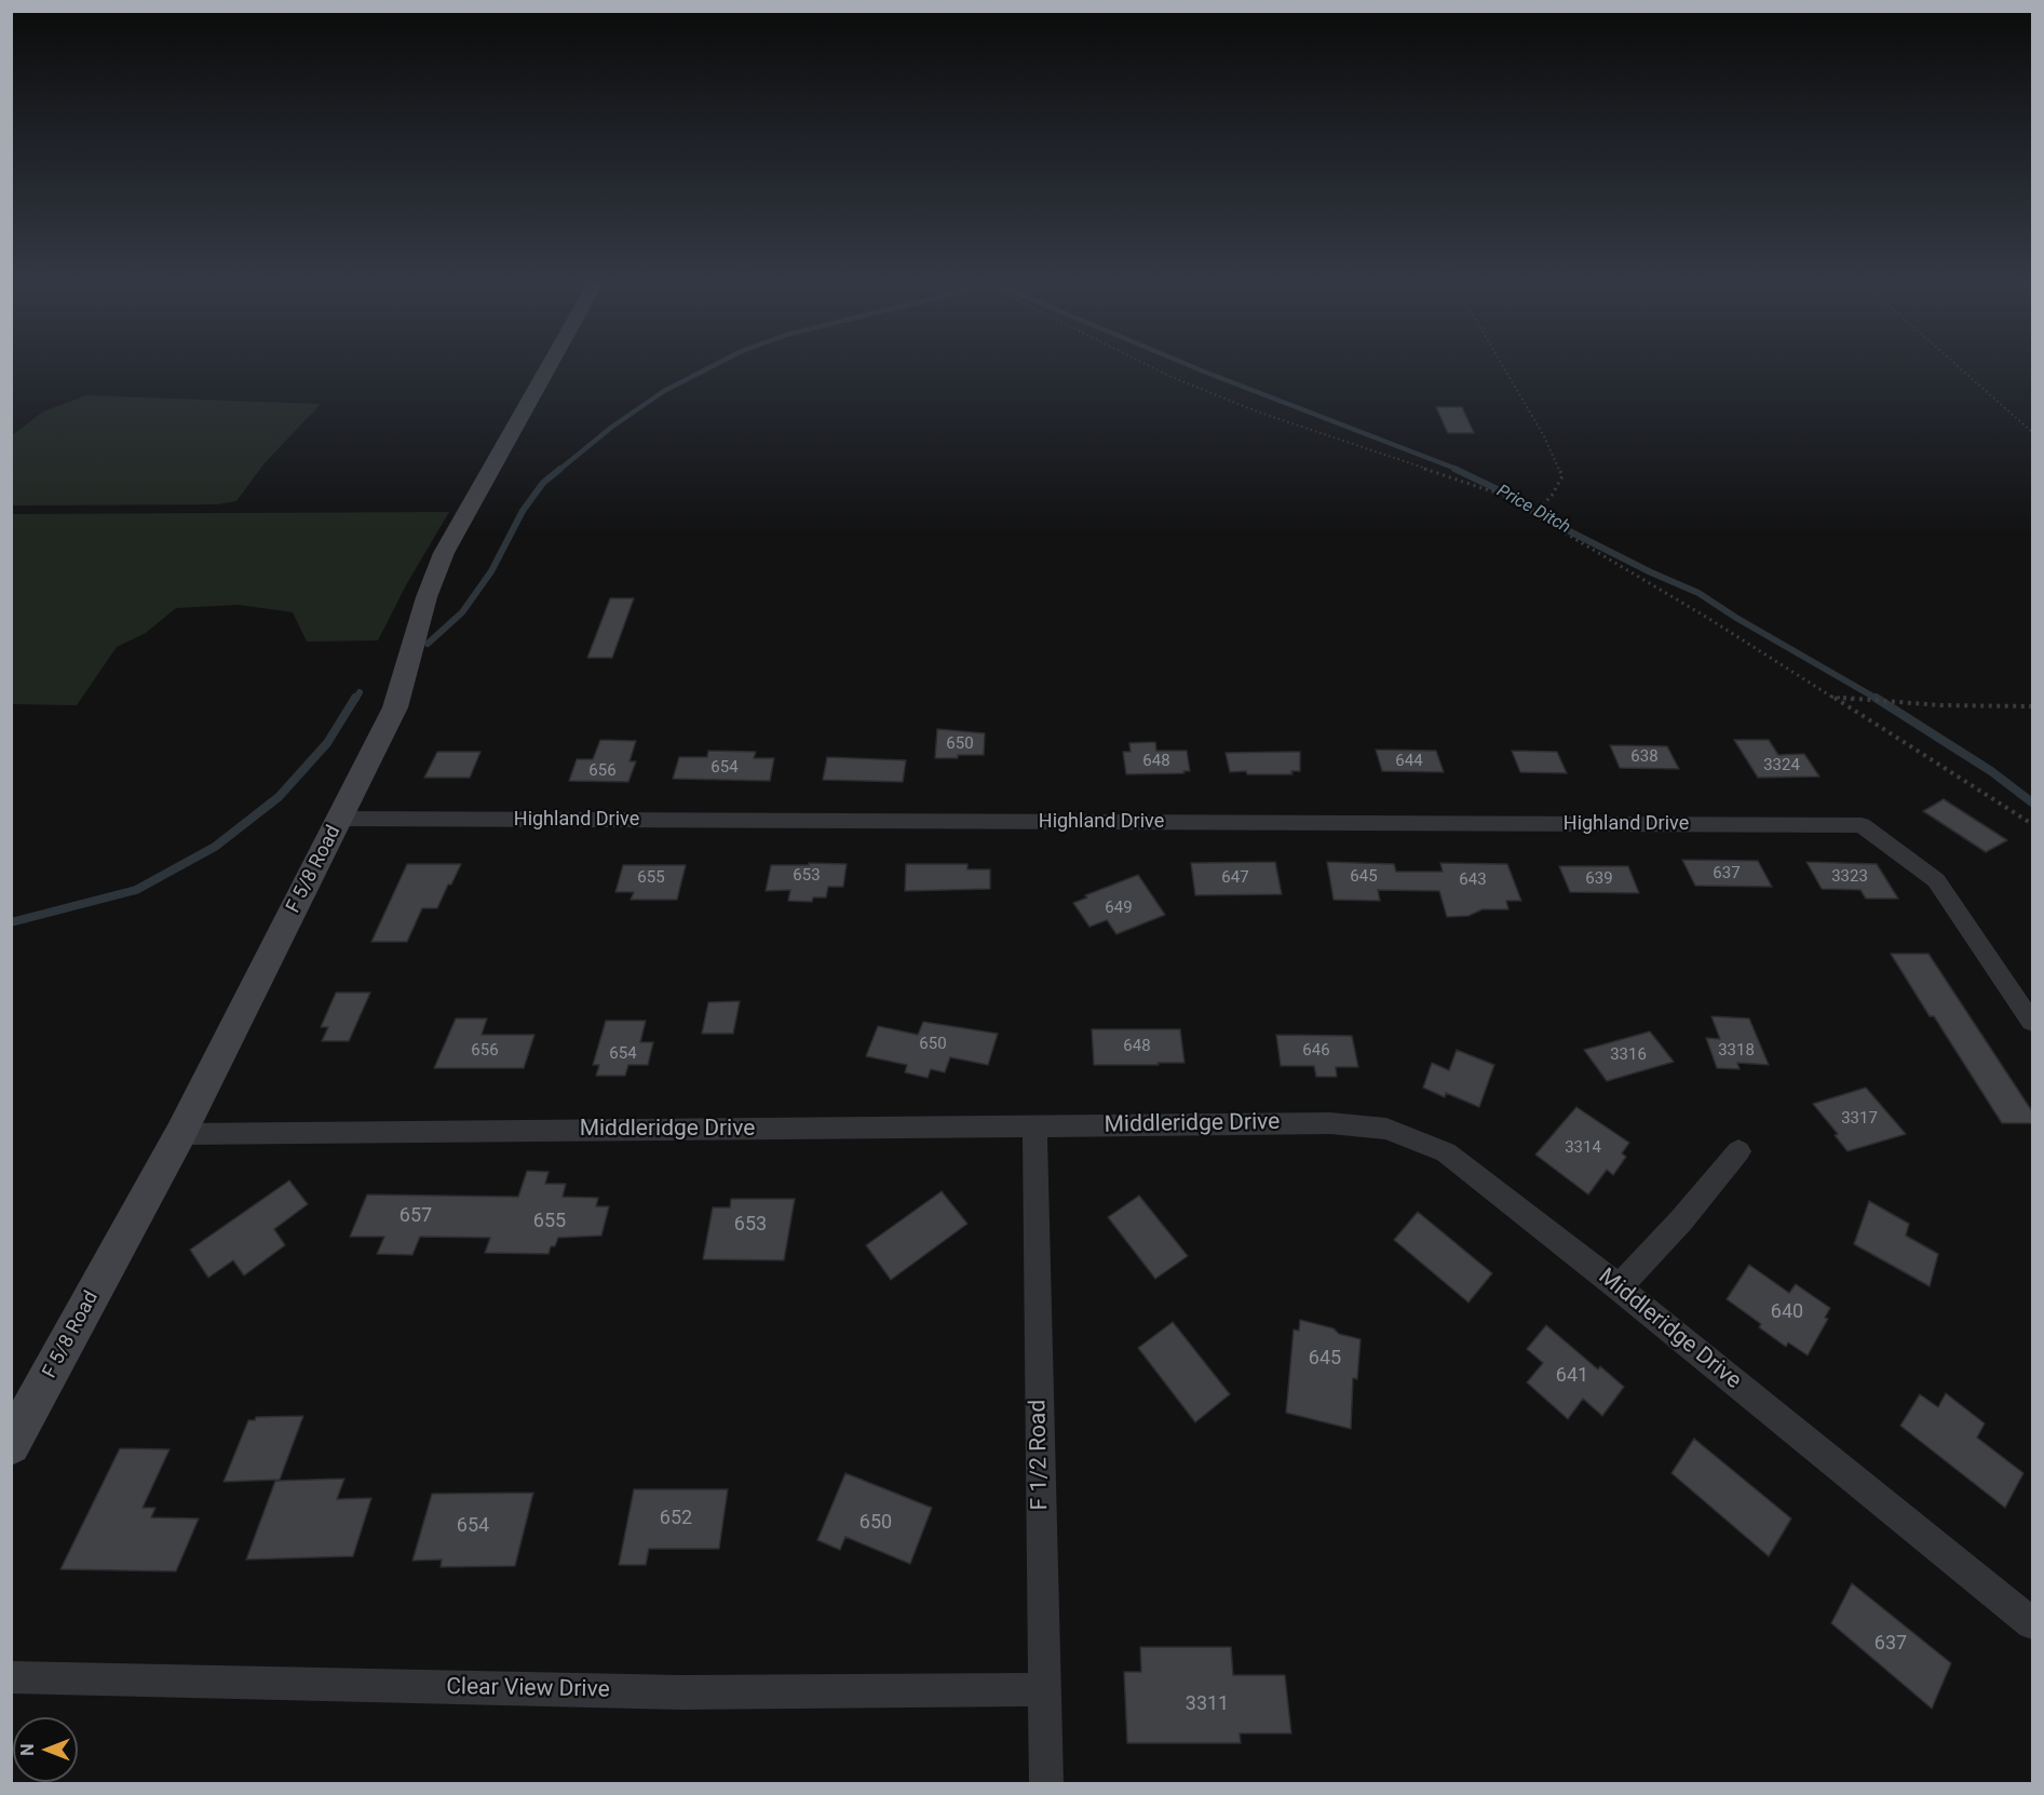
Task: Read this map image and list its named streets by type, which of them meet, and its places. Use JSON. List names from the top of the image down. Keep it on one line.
{"streets":{"street":["Highland Drive","F 5/8 Road","Middleridge Drive","F 1/2 Road","Clear View Drive"]},"crossings":[["Highland Drive","F 5/8 Road"],["F 5/8 Road","Middleridge Drive"],["Middleridge Drive","F 1/2 Road"],["F 1/2 Road","Clear View Drive"]],"water":["Price Ditch"],"house_numbers":["650","638","648","644","3324","654","656","637","653","645","3323","655","647","639","643","649","650","648","656","646","3318","654","3316","3317","3314","657","655","653","640","645","641","652","650","654","637","3311"],"north":"left"}
